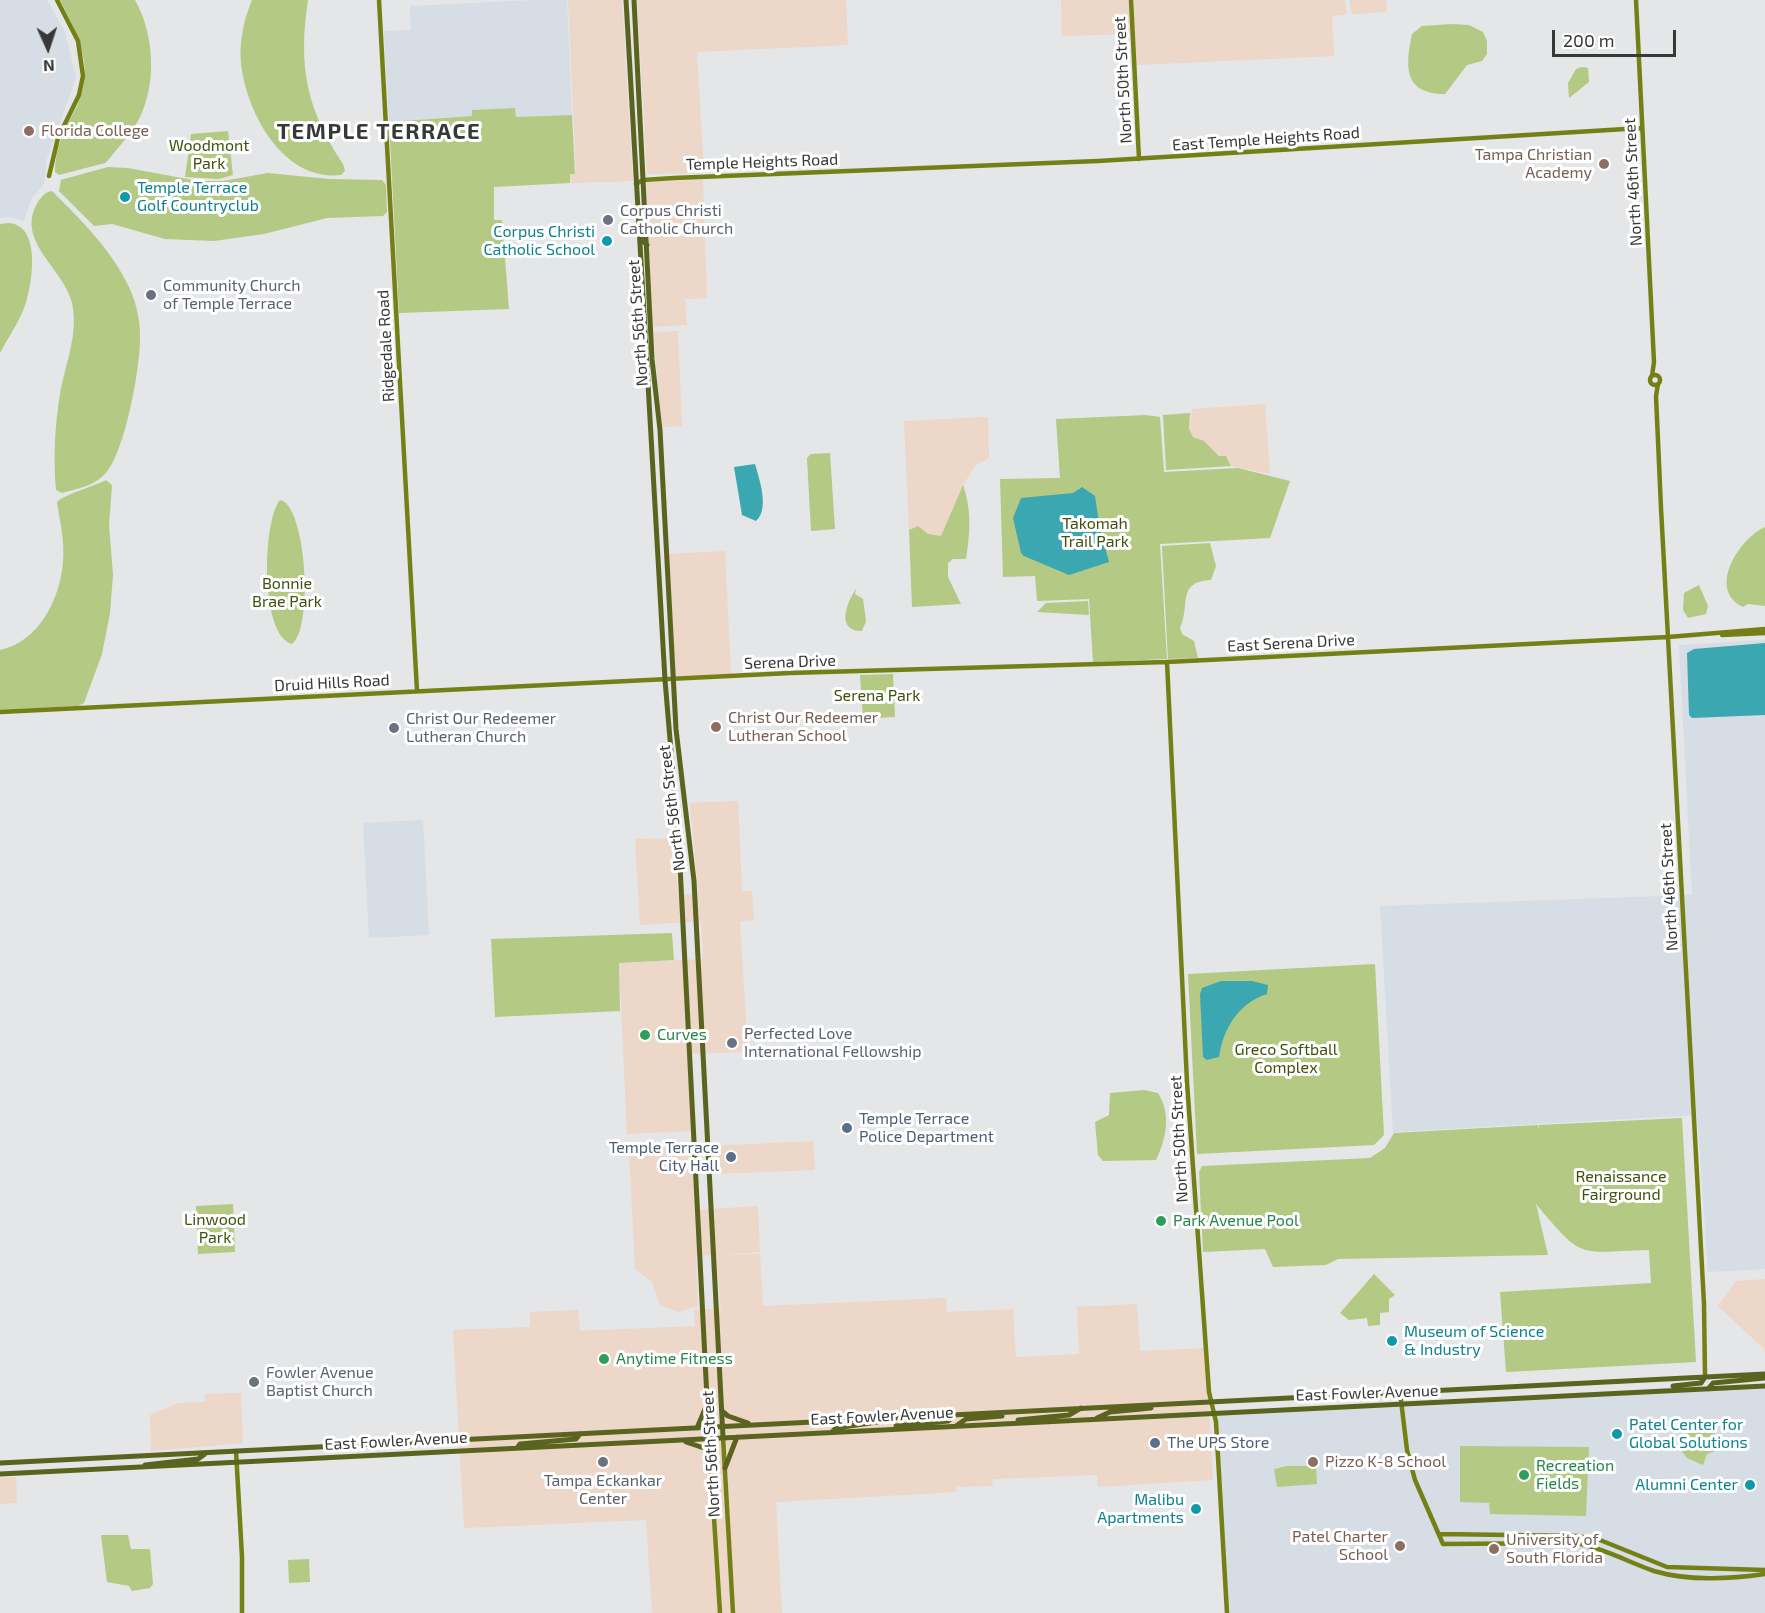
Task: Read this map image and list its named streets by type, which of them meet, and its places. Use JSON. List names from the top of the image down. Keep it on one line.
{"streets":{"main road":["North 56th Street","East Fowler Avenue"],"street":["North 50th Street","East Temple Heights Road","Temple Heights Road","North 46th Street","Ridgedale Road","East Serena Drive","Serena Drive","Druid Hills Road"]},"crossings":[["North 50th Street","East Temple Heights Road"],["North 50th Street","East Serena Drive"],["North 50th Street","East Fowler Avenue"],["East Temple Heights Road","Temple Heights Road"],["East Temple Heights Road","North 46th Street"],["Temple Heights Road","North 56th Street"],["North 46th Street","East Serena Drive"],["North 46th Street","East Fowler Avenue"],["North 56th Street","Serena Drive"],["North 56th Street","Druid Hills Road"],["North 56th Street","East Fowler Avenue"],["Ridgedale Road","Druid Hills Road"],["East Serena Drive","Serena Drive"],["Serena Drive","Druid Hills Road"]],"districts":["TEMPLE TERRACE"],"parks":["Woodmont Park","Takomah Trail Park","Bonnie Brae Park","Serena Park","Greco Softball Complex","Renaissance Fairground","Linwood Park"],"places":["Florida College","Tampa Christian Academy","Temple Terrace Golf Countryclub","Corpus Christi Catholic Church","Corpus Christi Catholic School","Community Church of Temple Terrace","Christ Our Redeemer Lutheran School","Christ Our Redeemer Lutheran Church","Curves","Perfected Love International Fellowship","Temple Terrace Police Department","Temple Terrace City Hall","Park Avenue Pool","Museum of Science & Industry","Anytime Fitness","Fowler Avenue Baptist Church","Patel Center for Global Solutions","The UPS Store","Tampa Eckankar Center","Pizzo K-8 School","Recreation Fields","Alumni Center","Malibu Apartments","Patel Charter School","University of South Florida"],"scale_bar":"200 m","north":"bottom"}
